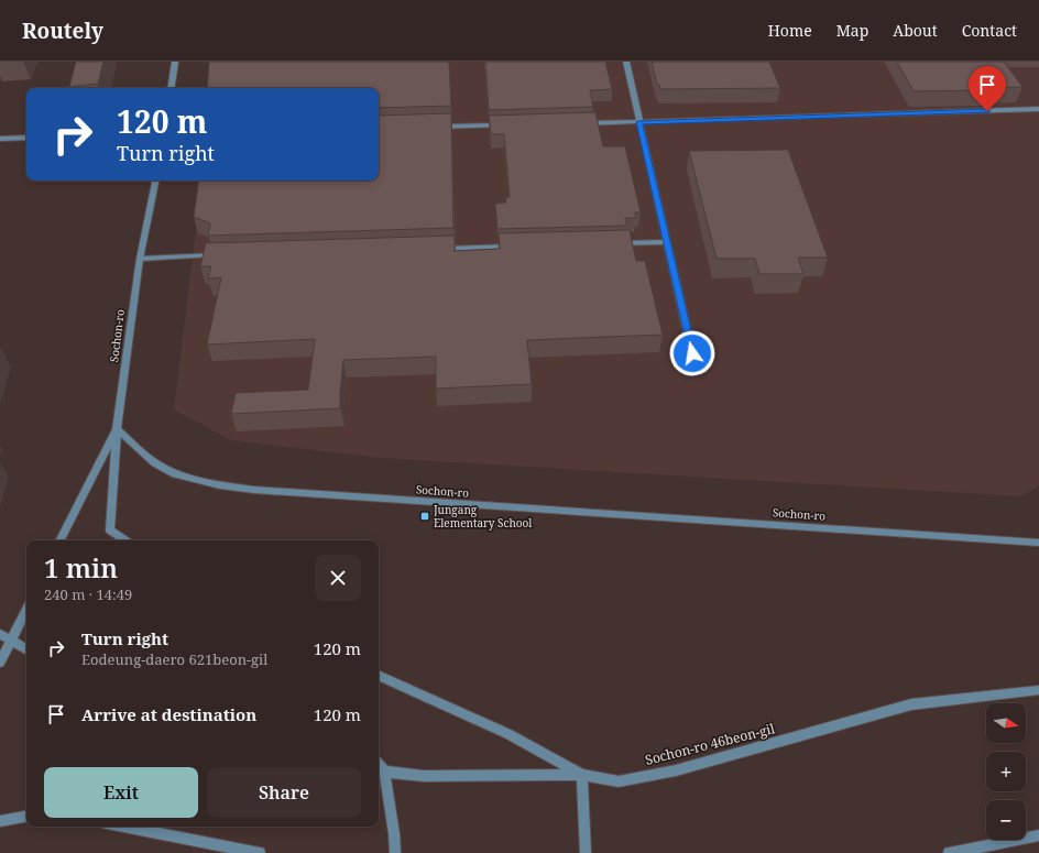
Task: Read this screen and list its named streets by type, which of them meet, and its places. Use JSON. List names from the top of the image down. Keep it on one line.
{"streets":{"street":["Sochon-ro","Sochon-ro 46beon-gil"]},"places":{"transit":["Jungang Elementary School"]},"north":"right","page":{"header":"Routely","nav":["Home","Map","About","Contact"],"turn":["120 m","Turn right"],"heading":["1 min","240 m · 14:49"],"list":[{"name":"Turn right","note":"Eodeung-daero 621beon-gil","value":"120 m"},{"name":"Arrive at destination","value":"120 m"}],"map_buttons":["+","−"],"buttons":["Exit","Share"]}}
